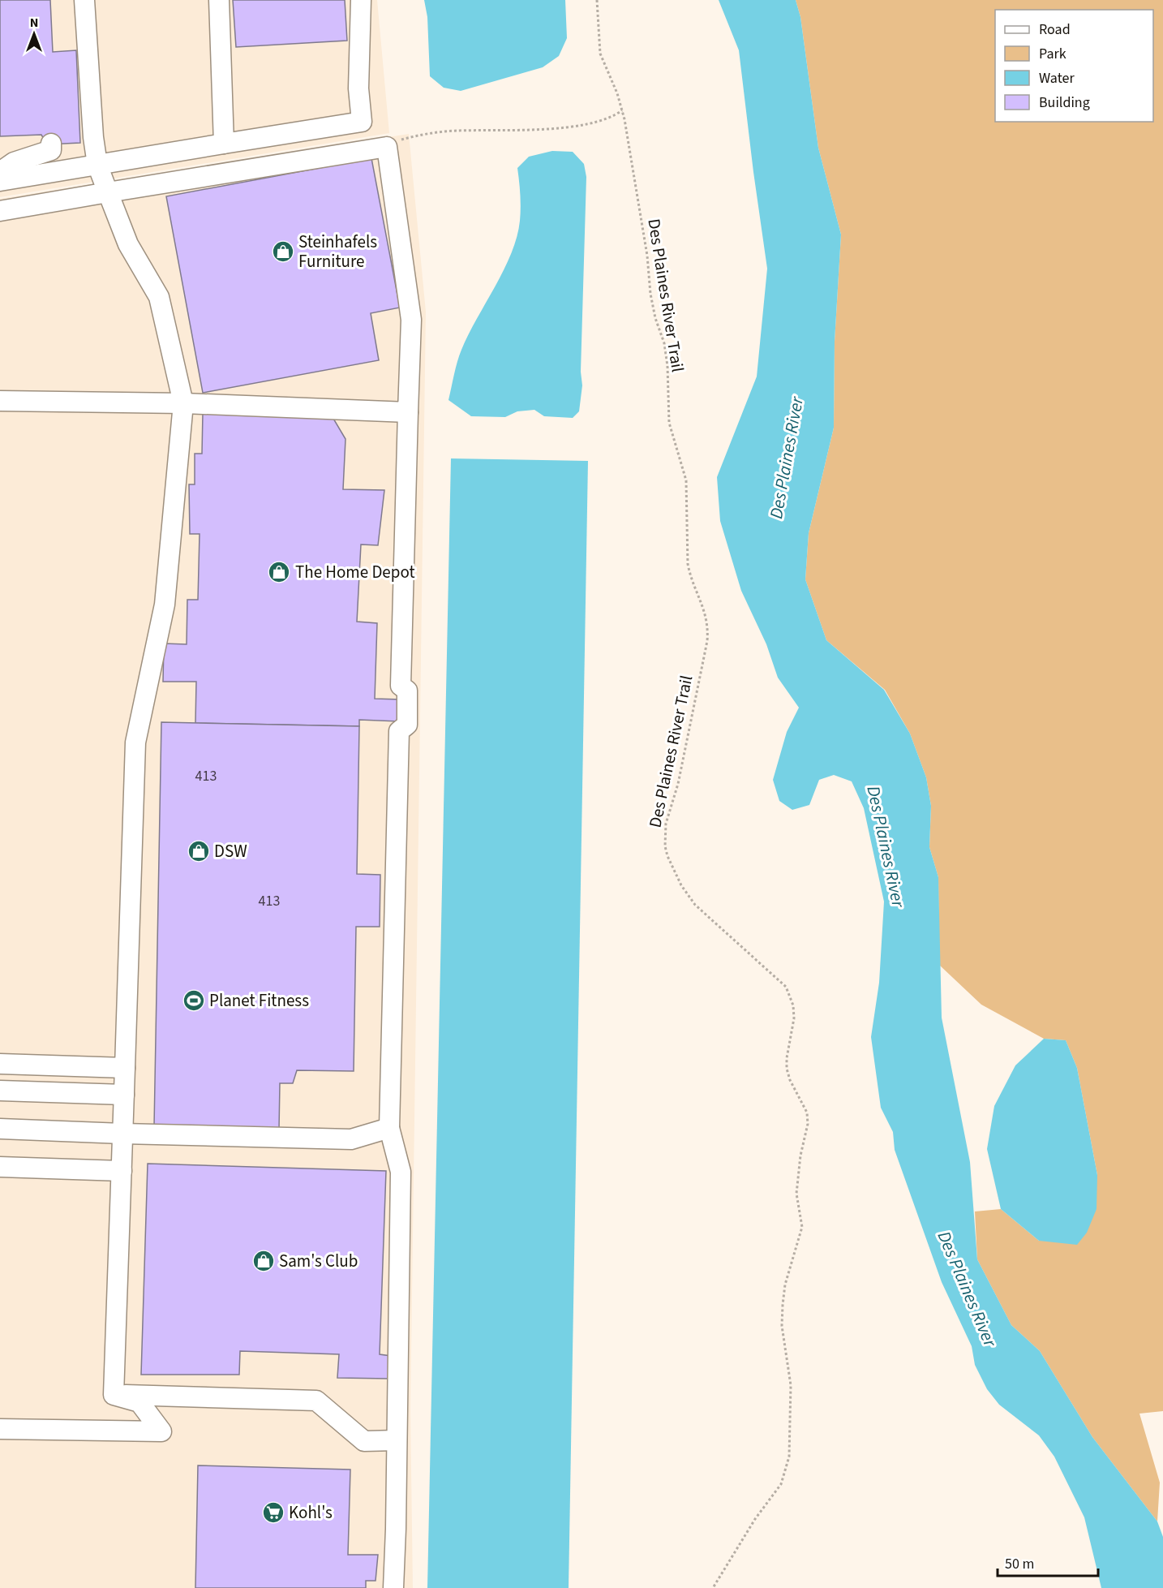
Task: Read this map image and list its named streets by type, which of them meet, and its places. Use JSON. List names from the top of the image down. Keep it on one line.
{"streets":{"path":["Des Plaines River Trail"]},"water":["Des Plaines River"],"places":{"shop":["Steinhafels Furniture","The Home Depot","DSW","Sam's Club"],"sports":["Planet Fitness"],"supermarket":["Kohl's"]},"house_numbers":["413","413"],"legend":["Road","Park","Water","Building"],"scale_bar":"50 m","north":"top"}
